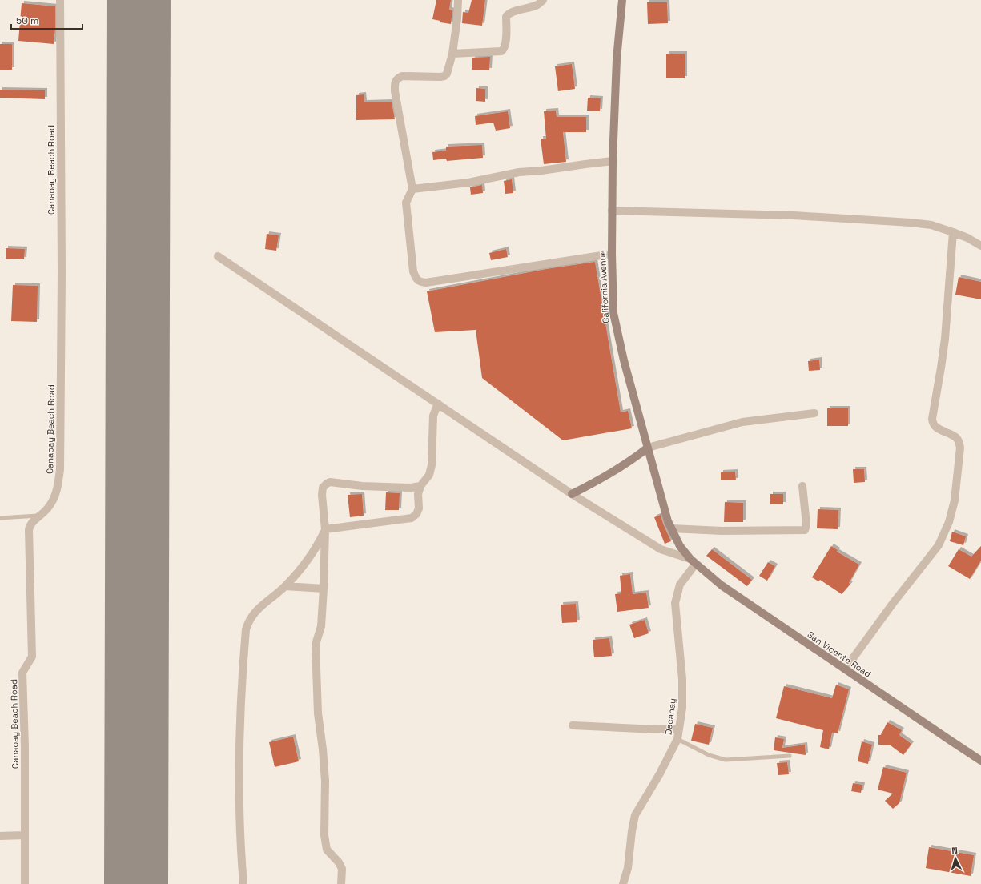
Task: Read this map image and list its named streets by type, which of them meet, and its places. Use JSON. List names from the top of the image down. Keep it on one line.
{"streets":{"street":["Canaoay Beach Road","California Avenue","San Vicente Road","Dacanay"]},"crossings":[["California Avenue","San Vicente Road"],["California Avenue","Dacanay"],["San Vicente Road","Dacanay"]],"scale_bar":"50 m","north":"top"}
